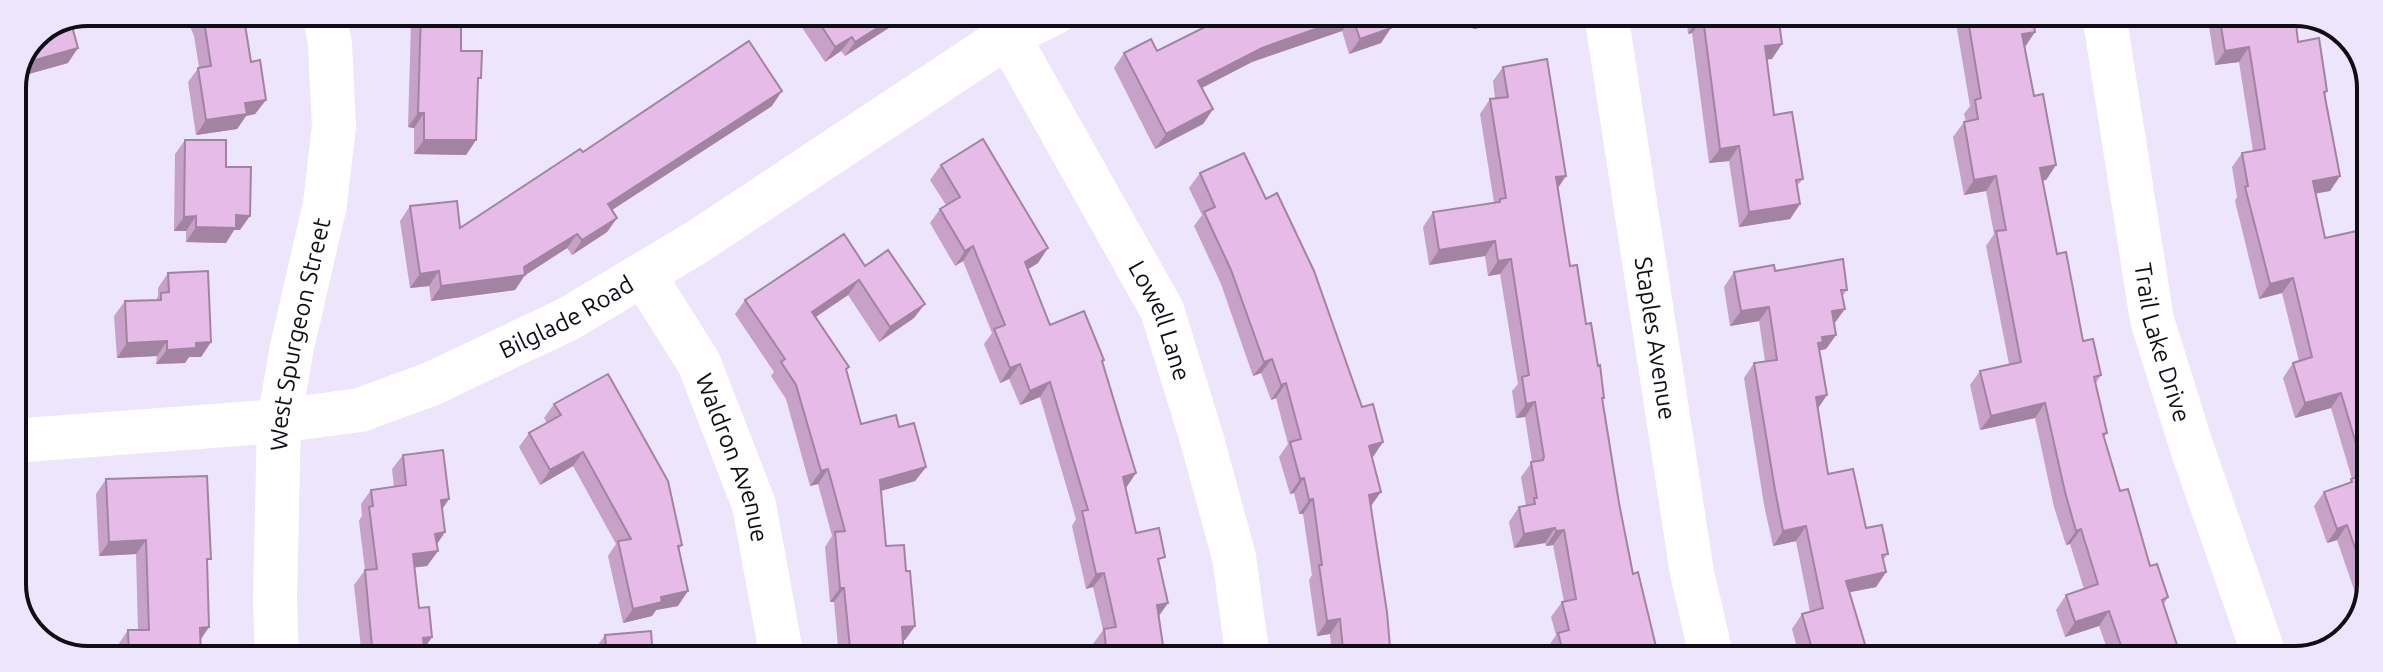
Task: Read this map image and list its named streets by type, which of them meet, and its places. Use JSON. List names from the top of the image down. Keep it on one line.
{"streets":{"street":["Bilglade Road","Lowell Lane","West Spurgeon Street","Staples Avenue","Trail Lake Drive","Waldron Avenue"]},"crossings":[["Bilglade Road","West Spurgeon Street"],["Bilglade Road","Waldron Avenue"]]}
